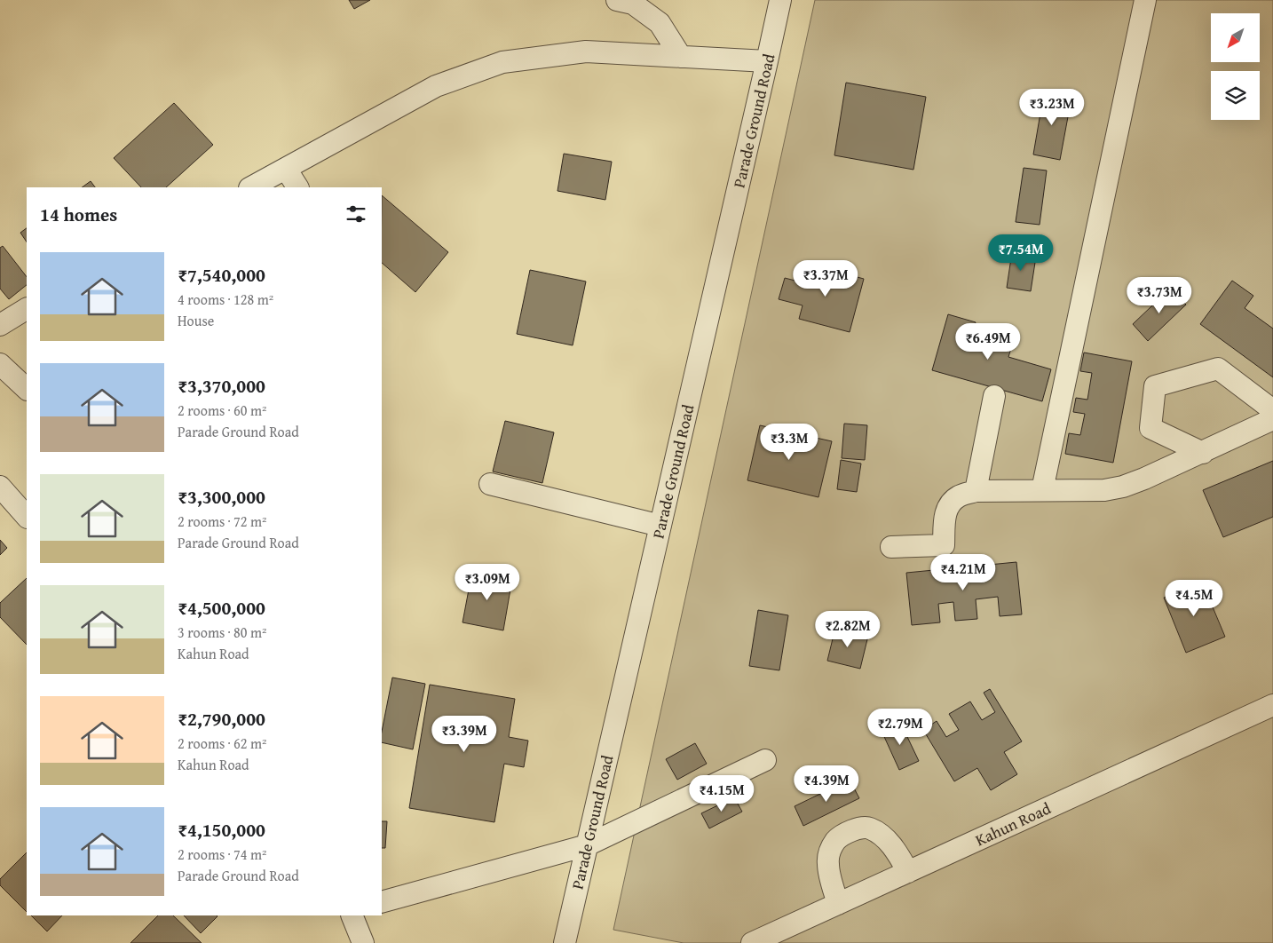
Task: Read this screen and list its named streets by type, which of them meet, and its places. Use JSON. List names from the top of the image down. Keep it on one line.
{"streets":{"street":["Parade Ground Road","Kahun Road"]},"north":"bottom left","page":{"price":["₹3.23M","₹7.54M","₹3.37M","₹3.73M","₹6.49M","₹3.3M","₹4.21M","₹3.09M","₹4.5M","₹2.82M","₹2.79M","₹3.39M","₹4.39M","₹4.15M"],"heading":"14 homes","list":[{"name":"₹7,540,000","note":"4 rooms · 128 m² · House"},{"name":"₹3,370,000","note":"2 rooms · 60 m² · Parade Ground Road"},{"name":"₹3,300,000","note":"2 rooms · 72 m² · Parade Ground Road"},{"name":"₹4,500,000","note":"3 rooms · 80 m² · Kahun Road"},{"name":"₹2,790,000","note":"2 rooms · 62 m² · Kahun Road"},{"name":"₹4,150,000","note":"2 rooms · 74 m² · Parade Ground Road"}]}}
